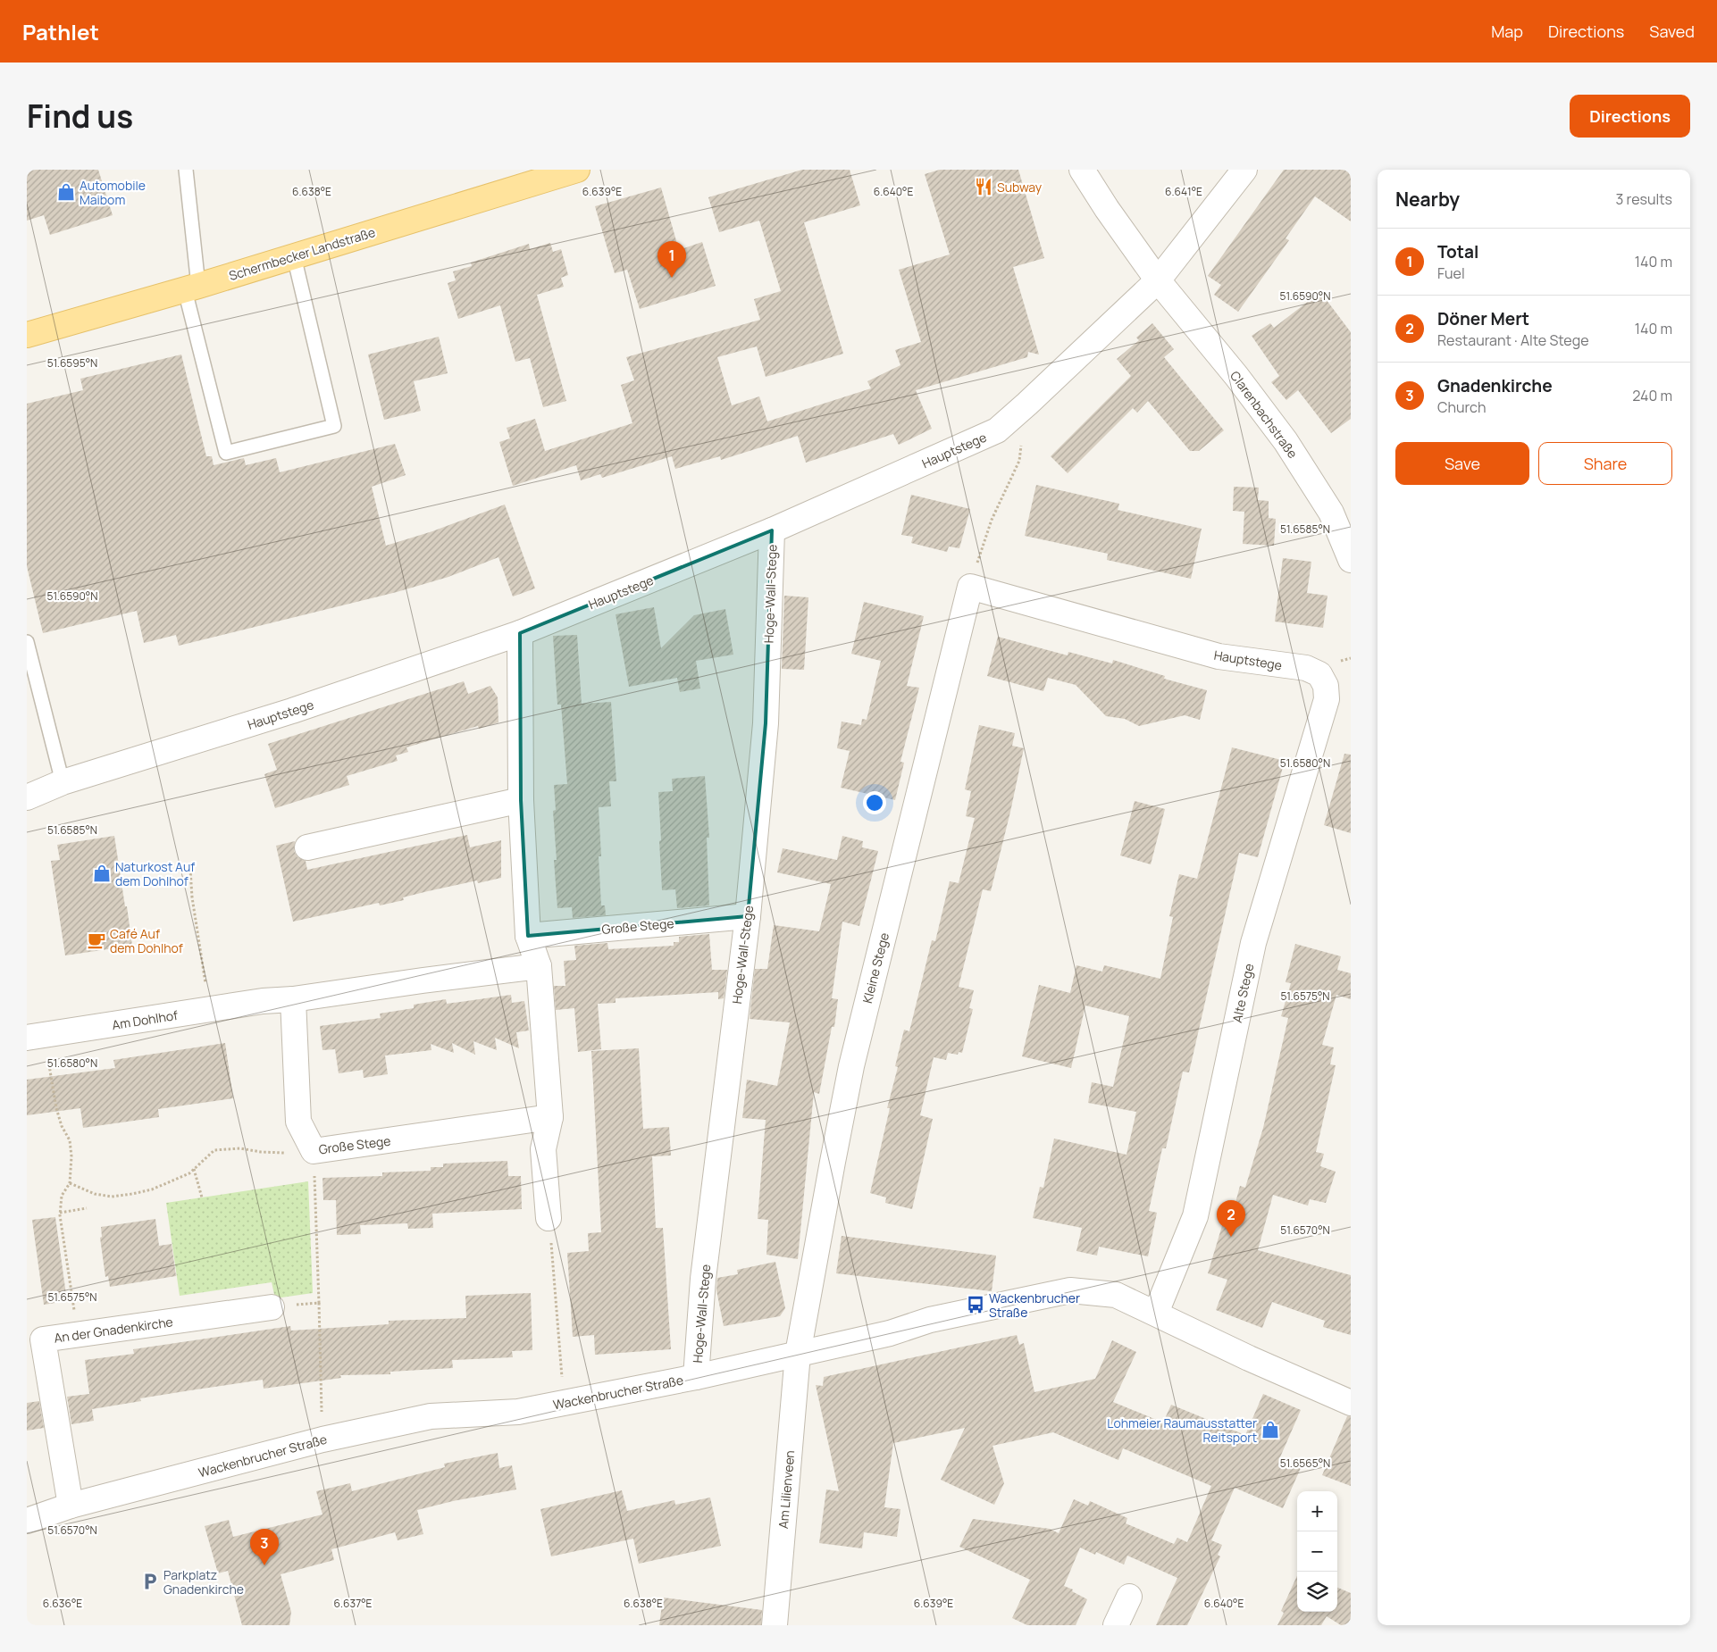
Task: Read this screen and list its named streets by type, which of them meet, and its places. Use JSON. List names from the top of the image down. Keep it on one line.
{"streets":{"main road":["Schermbecker Landstraße"],"street":["Clarenbachstraße","Hauptstege","Hoge-Wall-Stege","Große Stege","Kleine Stege","Alte Stege","Am Dohlhof","An der Gnadenkirche","Wackenbrucher Straße","Am Lilienveen"]},"crossings":[["Clarenbachstraße","Hauptstege"],["Hauptstege","Hoge-Wall-Stege"],["Hauptstege","Kleine Stege"],["Hauptstege","Alte Stege"],["Hoge-Wall-Stege","Große Stege"],["Hoge-Wall-Stege","Wackenbrucher Straße"],["Große Stege","Am Dohlhof"],["Kleine Stege","Wackenbrucher Straße"],["Kleine Stege","Am Lilienveen"],["Alte Stege","Wackenbrucher Straße"],["An der Gnadenkirche","Wackenbrucher Straße"],["Wackenbrucher Straße","Am Lilienveen"]],"places":{"restaurant":["Subway"],"shop":["Automobile Maibom","Naturkost Auf dem Dohlhof","Lohmeier Raumausstatter Reitsport"],"cafe":["Café Auf dem Dohlhof"],"bus stop":["Wackenbrucher Straße"],"parking":["Parkplatz Gnadenkirche"]},"page":{"header":"Pathlet","nav":["Map","Directions","Saved"],"title":"Find us","buttons":["Directions",["Save","Share"]],"heading":["Nearby","3 results"],"list":[{"mark":"1","name":"Total","note":"Fuel","value":"140 m"},{"mark":"2","name":"Döner Mert","note":"Restaurant · Alte Stege","value":"140 m"},{"mark":"3","name":"Gnadenkirche","note":"Church","value":"240 m"}],"pins":["1","2","3"],"map_buttons":["+","−"]},"coordinates":["6.638°E","6.639°E","6.640°E","6.641°E","51.6590°N","51.6595°N","51.6585°N","51.6580°N","51.6575°N","51.6570°N","51.6565°N","6.636°E","6.637°E"]}
